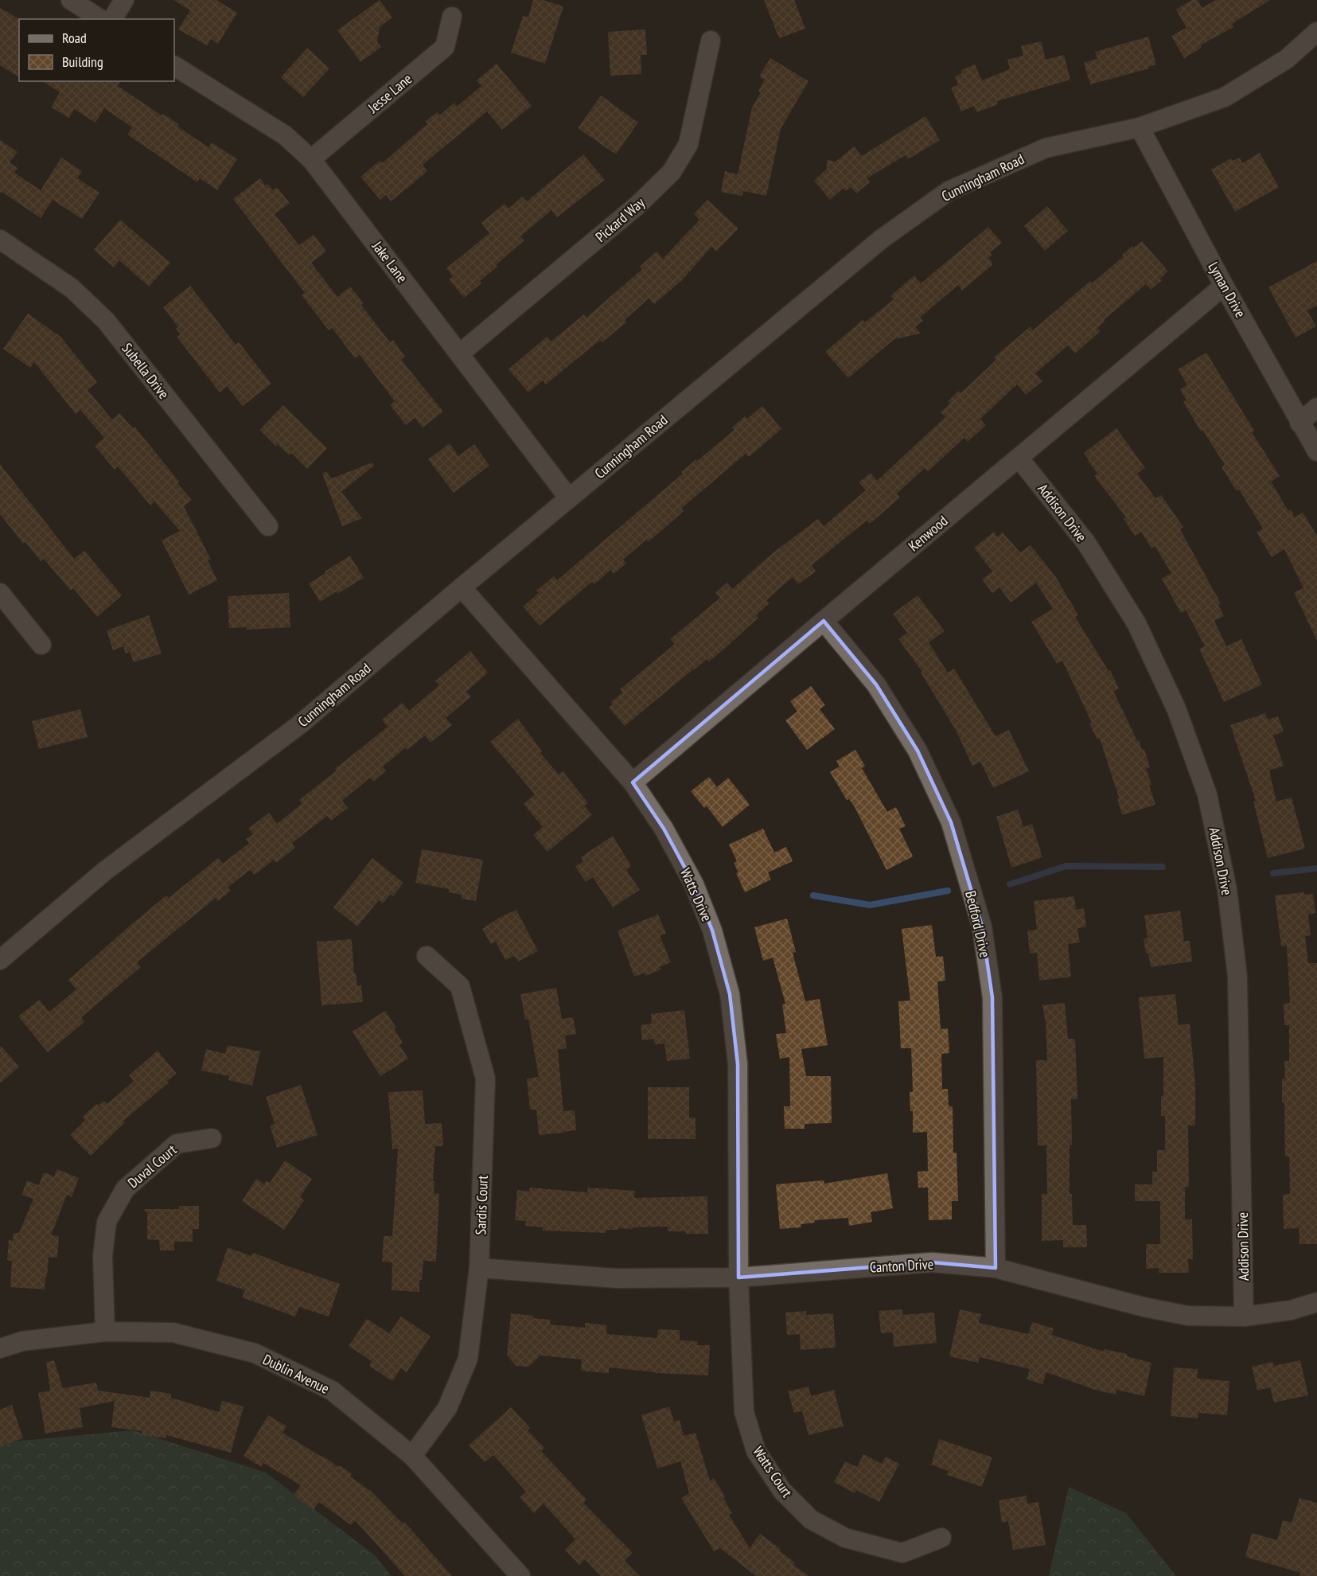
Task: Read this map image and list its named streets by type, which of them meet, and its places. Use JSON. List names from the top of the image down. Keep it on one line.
{"streets":{"street":["Jesse Lane","Cunningham Road","Pickard Way","Jake Lane","Lyman Drive","Subella Drive","Addison Drive","Kenwood","Watts Drive","Bedford Drive","Duval Court","Sardis Court","Canton Drive","Dublin Avenue","Watts Court"]},"crossings":[["Jesse Lane","Jake Lane"],["Cunningham Road","Jake Lane"],["Cunningham Road","Lyman Drive"],["Cunningham Road","Watts Drive"],["Pickard Way","Jake Lane"],["Lyman Drive","Kenwood"],["Addison Drive","Kenwood"],["Addison Drive","Canton Drive"],["Kenwood","Watts Drive"],["Kenwood","Bedford Drive"],["Watts Drive","Canton Drive"],["Watts Drive","Watts Court"],["Bedford Drive","Canton Drive"],["Duval Court","Dublin Avenue"],["Sardis Court","Canton Drive"],["Sardis Court","Dublin Avenue"],["Canton Drive","Watts Court"]],"legend":["Road","Building"]}
